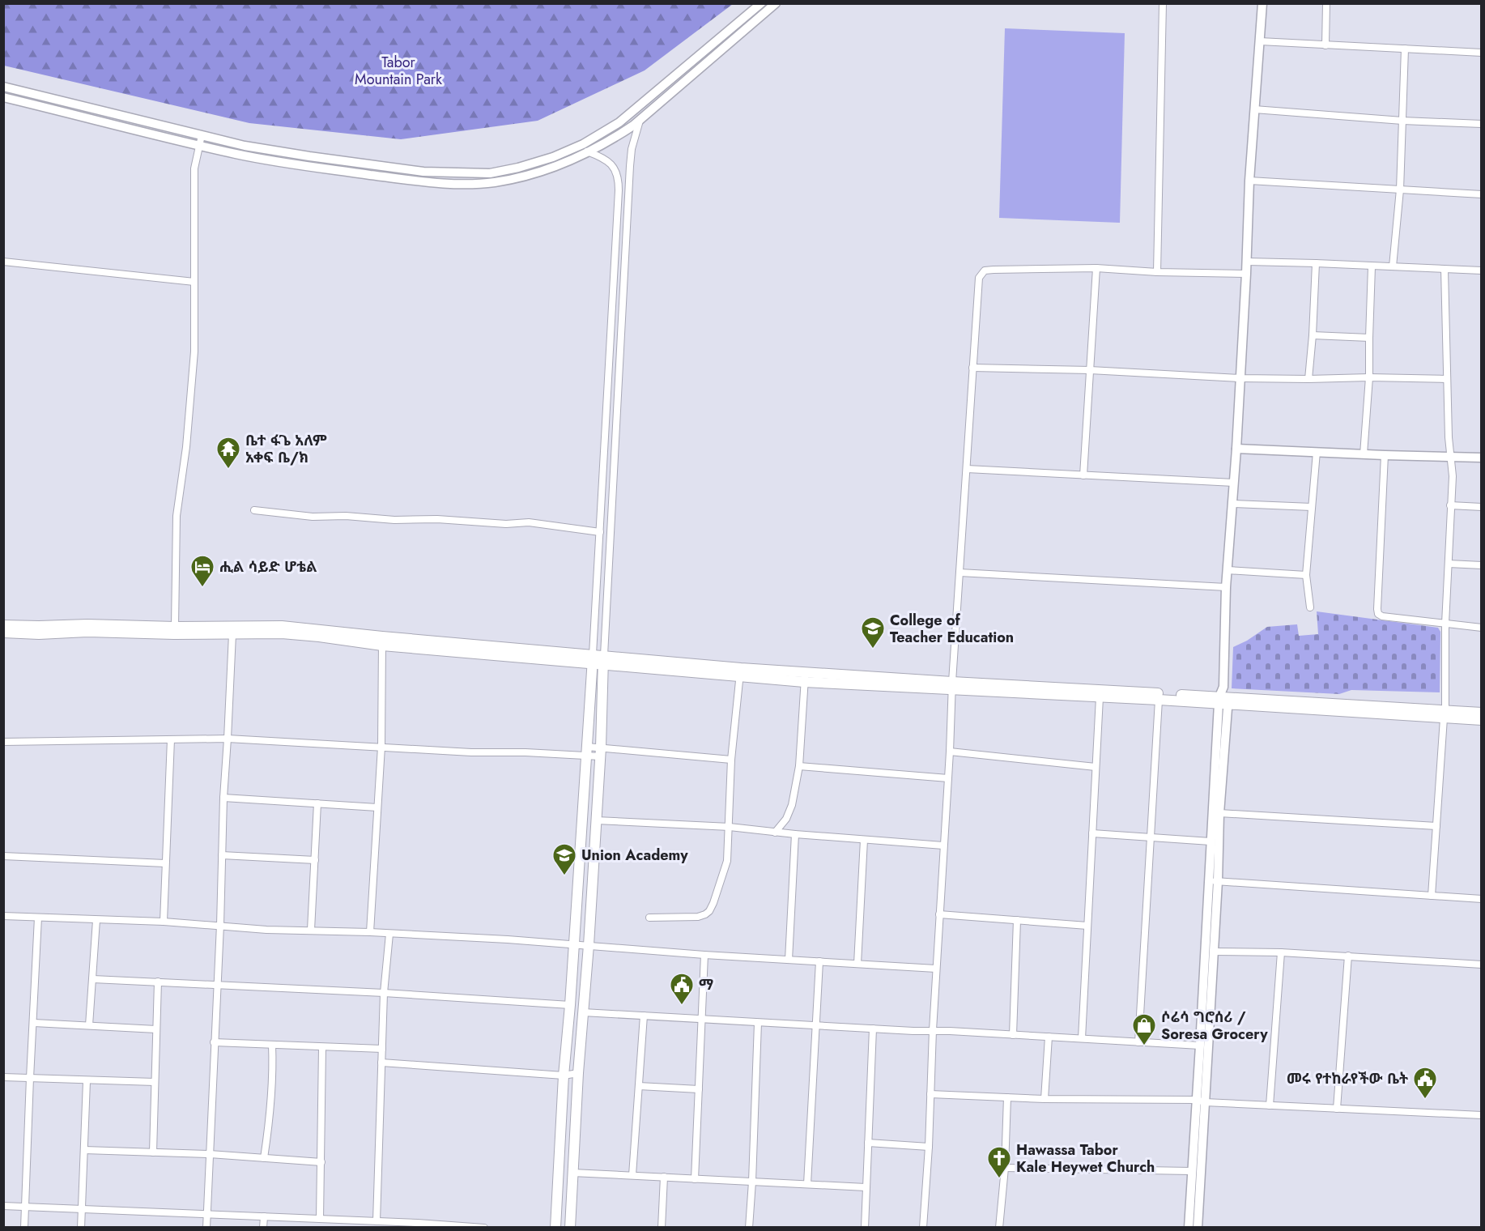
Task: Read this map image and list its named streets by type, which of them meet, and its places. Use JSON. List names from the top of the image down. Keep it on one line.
{"parks":["Tabor Mountain Park"],"places":{"temple":["ቤተ ፋጌ አለም አቀፍ ቤ/ክ"],"hotel":["ሒል ሳይድ ሆቴል"],"school or university":["College of Teacher Education","Union Academy"],"public building":["ማ","መሩ የተከራየችው ቤት"],"shop":["ሶሬሳ ግሮሰሪ / Soresa Grocery"],"church":["Hawassa Tabor Kale Heywet Church"]}}
